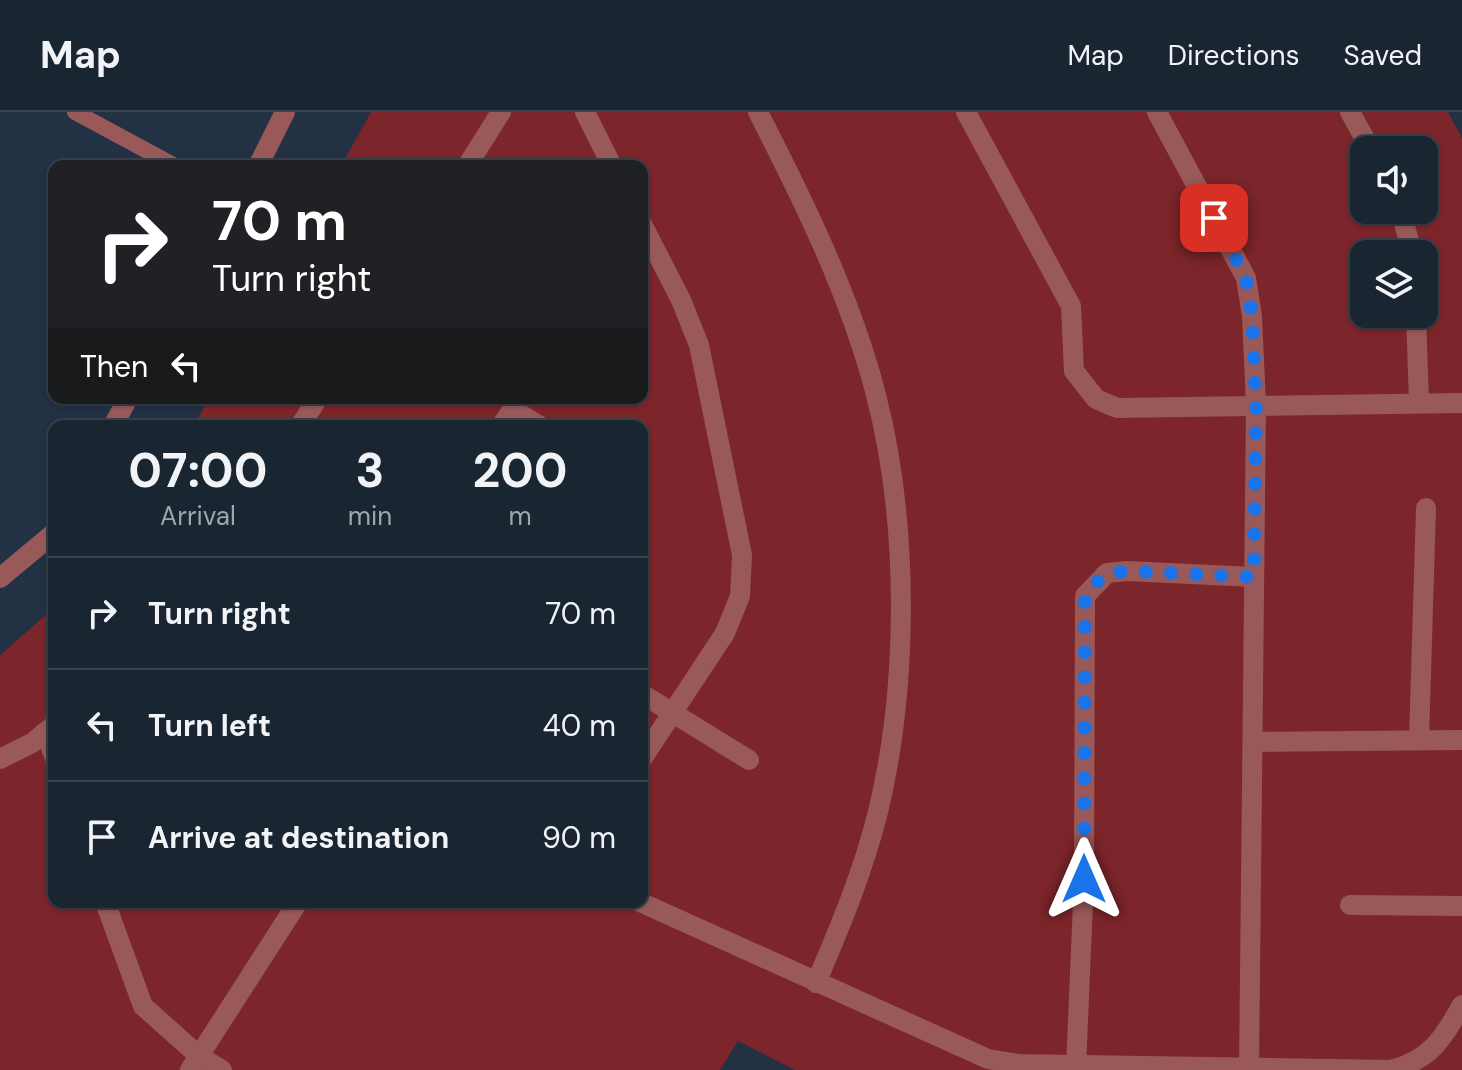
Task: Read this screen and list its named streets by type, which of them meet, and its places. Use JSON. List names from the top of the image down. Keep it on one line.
{"page":{"header":"Map","nav":["Map","Directions","Saved"],"turn":["70 m","Turn right"],"then":"Then","eta":["07:00","Arrival","3","min","200","m"],"list":[{"name":"Turn right","value":"70 m"},{"name":"Turn left","value":"40 m"},{"name":"Arrive at destination","value":"90 m"}]}}
